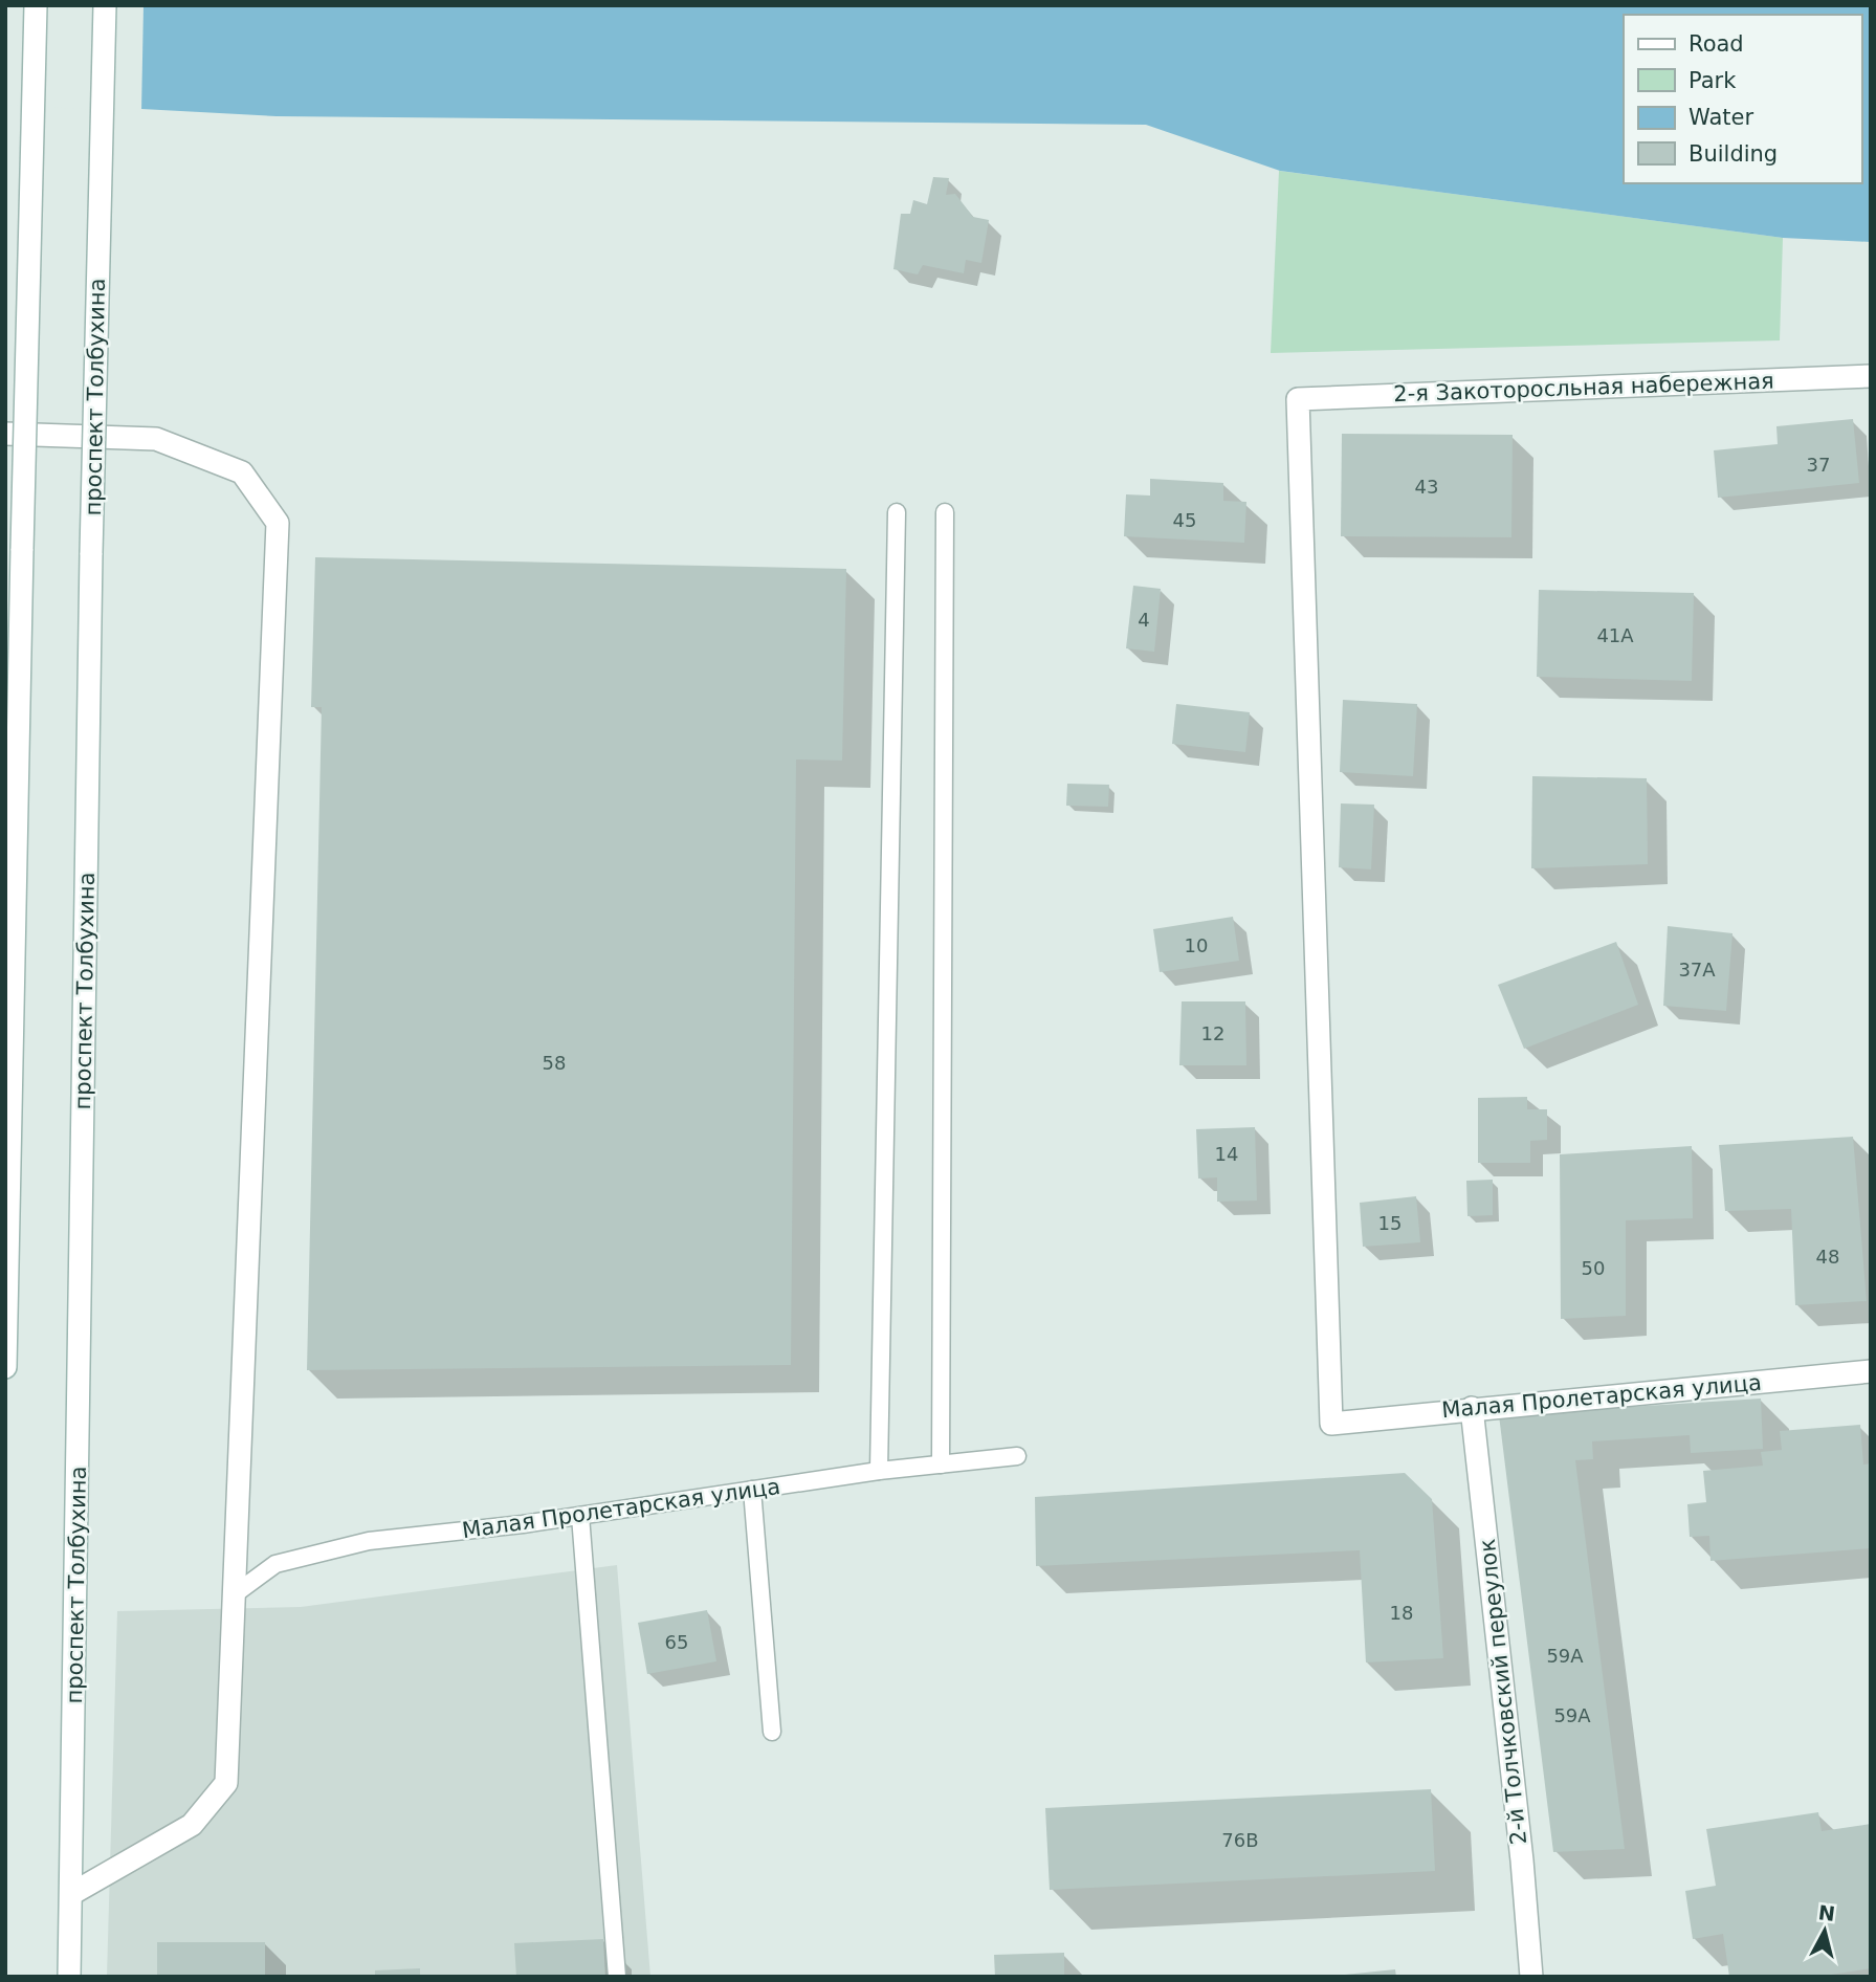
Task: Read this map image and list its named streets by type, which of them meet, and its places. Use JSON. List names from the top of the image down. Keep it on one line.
{"streets":{"street":["2-я Закоторосльная набережная","проспект Толбухина","Малая Пролетарская улица","2-й Толчковский переулок"]},"crossings":[["2-я Закоторосльная набережная","Малая Пролетарская улица"],["Малая Пролетарская улица","2-й Толчковский переулок"]],"house_numbers":["37","43","45","4","41А","10","37А","12","58","14","15","48","50","18","65","59А","59А","76В"],"legend":["Road","Park","Water","Building"],"north":"top"}
